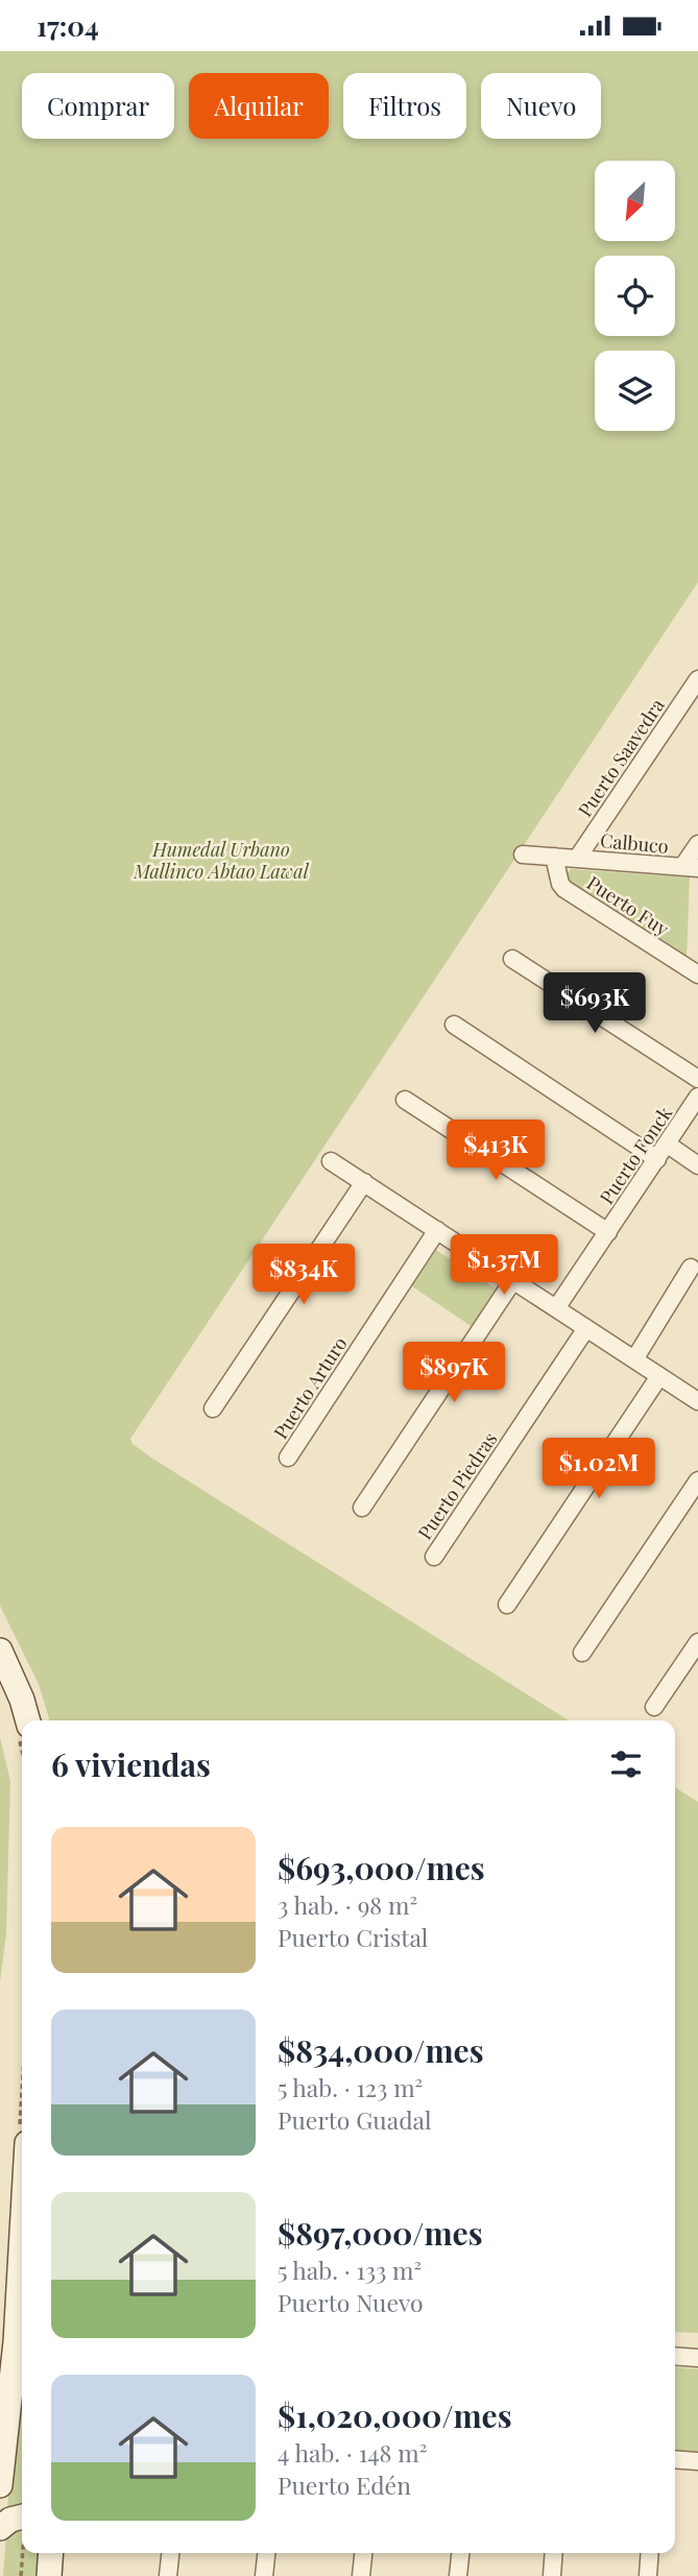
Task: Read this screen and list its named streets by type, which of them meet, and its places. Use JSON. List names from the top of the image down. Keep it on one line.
{"streets":{"street":["Puerto Saavedra","Calbuco","Puerto Fuy","Puerto Fonck","Puerto Arturo","Puerto Piedras"]},"crossings":[["Puerto Saavedra","Calbuco"],["Calbuco","Puerto Fuy"]],"parks":["Humedal Urbano Mallinco Abtao Lawal"],"north":"bottom left","page":{"status":"17:04","chip":["Comprar","Alquilar","Filtros","Nuevo"],"price":["$693K","$413K","$1.37M","$834K","$897K","$1.02M"],"heading":"6 viviendas","list":[{"name":"$693,000/mes","note":"3 hab. · 98 m² · Puerto Cristal"},{"name":"$834,000/mes","note":"5 hab. · 123 m² · Puerto Guadal"},{"name":"$897,000/mes","note":"5 hab. · 133 m² · Puerto Nuevo"},{"name":"$1,020,000/mes","note":"4 hab. · 148 m² · Puerto Edén"}]}}
